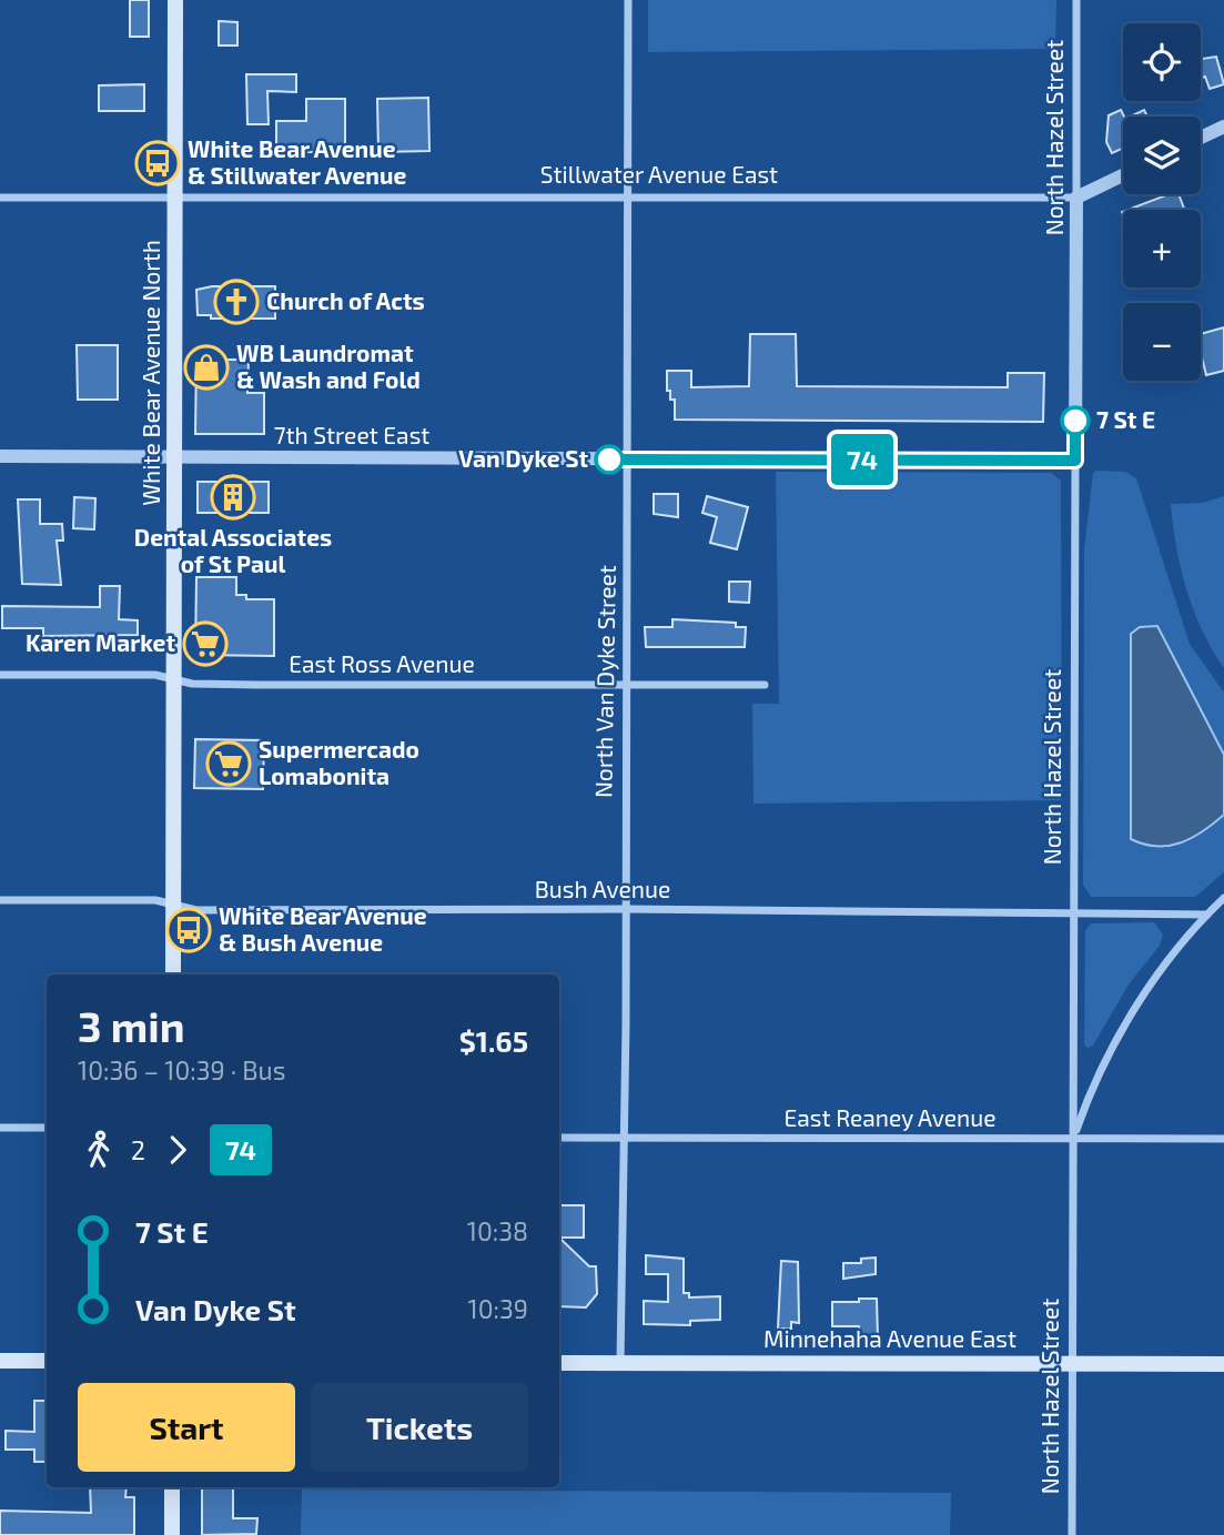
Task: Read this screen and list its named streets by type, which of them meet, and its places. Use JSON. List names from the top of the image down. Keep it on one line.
{"streets":{"main road":["White Bear Avenue North","Minnehaha Avenue East"],"street":["North Hazel Street","Stillwater Avenue East","7th Street East","East Ross Avenue","North Van Dyke Street","Bush Avenue","East Reaney Avenue"]},"crossings":[["North Hazel Street","Stillwater Avenue East"],["North Hazel Street","7th Street East"],["North Hazel Street","Bush Avenue"],["North Hazel Street","East Reaney Avenue"],["North Hazel Street","Minnehaha Avenue East"],["Stillwater Avenue East","White Bear Avenue North"],["Stillwater Avenue East","North Van Dyke Street"],["White Bear Avenue North","7th Street East"],["White Bear Avenue North","East Ross Avenue"],["White Bear Avenue North","Bush Avenue"],["7th Street East","North Van Dyke Street"],["East Ross Avenue","North Van Dyke Street"],["North Van Dyke Street","Bush Avenue"],["North Van Dyke Street","East Reaney Avenue"],["North Van Dyke Street","Minnehaha Avenue East"]],"places":{"bus stop":["White Bear Avenue & Stillwater Avenue","White Bear Avenue & Bush Avenue"],"church":["Church of Acts"],"shop":["WB Laundromat & Wash and Fold"],"other":["7 St E","Van Dyke St"],"building":["Dental Associates of St Paul"],"supermarket":["Karen Market","Supermercado Lomabonita"]},"lines":["bus line 74"],"page":{"on_map":"74","map_buttons":["+","−"],"heading":["3 min","10:36 – 10:39 · Bus","$1.65"],"legs":["2","74"],"list":[{"name":"7 St E","value":"10:38"},{"name":"Van Dyke St","value":"10:39"}],"buttons":["Start","Tickets"]}}
